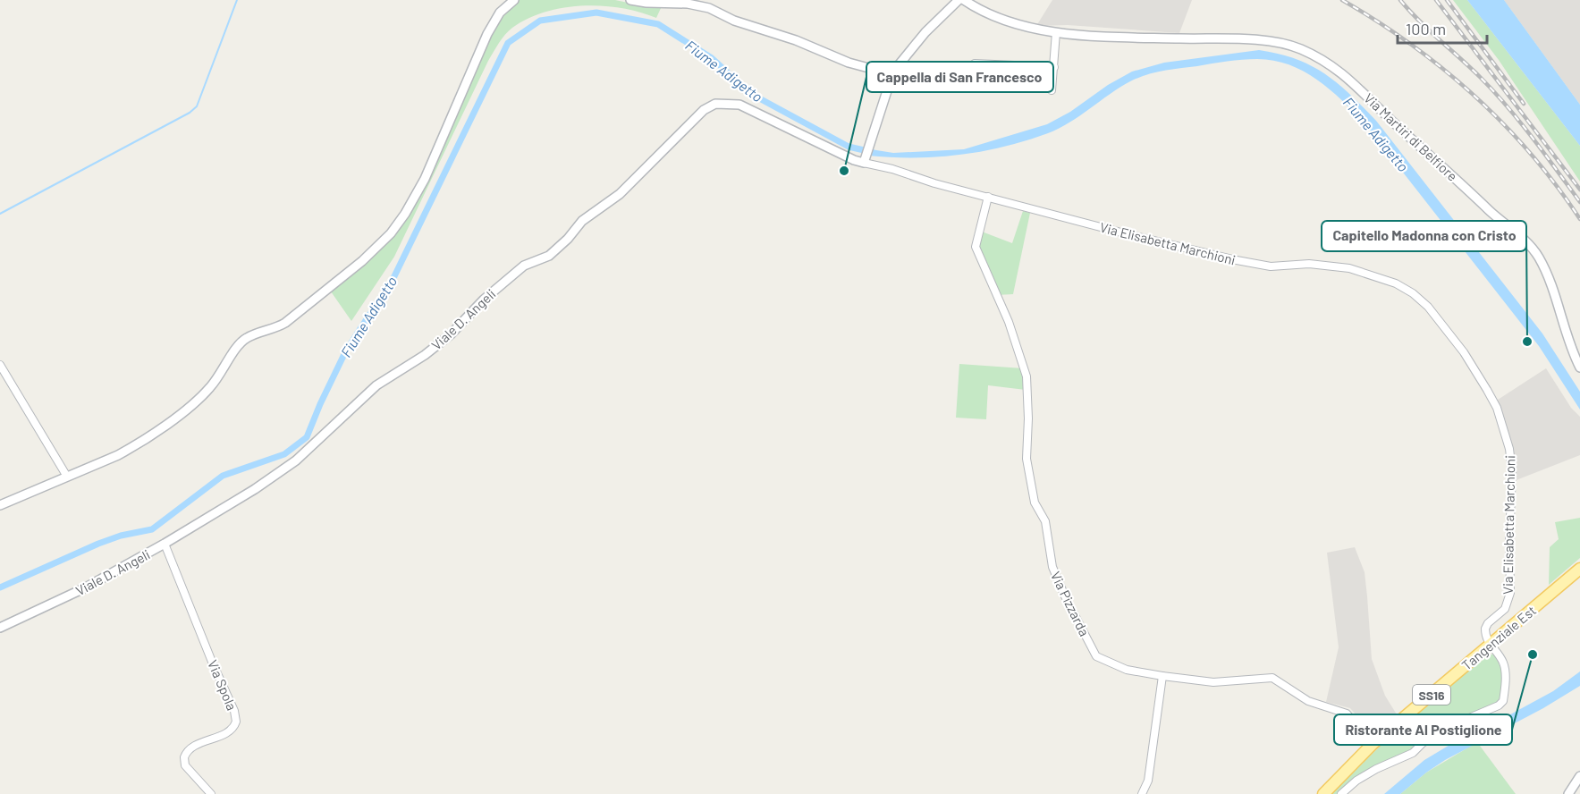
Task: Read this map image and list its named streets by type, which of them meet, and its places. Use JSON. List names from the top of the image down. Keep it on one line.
{"streets":{"main road":["Tangenziale Est","SS16"],"street":["Via Martiri di Belfiore","Via Elisabetta Marchioni","Viale D. Angeli","Via Pizzarda","Via Spola"]},"crossings":[["Via Elisabetta Marchioni","Viale D. Angeli"],["Via Elisabetta Marchioni","Via Pizzarda"],["Via Elisabetta Marchioni","Tangenziale Est"],["Viale D. Angeli","Via Spola"],["Via Pizzarda","Tangenziale Est"]],"water":["Fiume Adigetto"],"places":["Cappella di San Francesco","Capitello Madonna con Cristo","Ristorante Al Postiglione"],"scale_bar":"100 m"}
